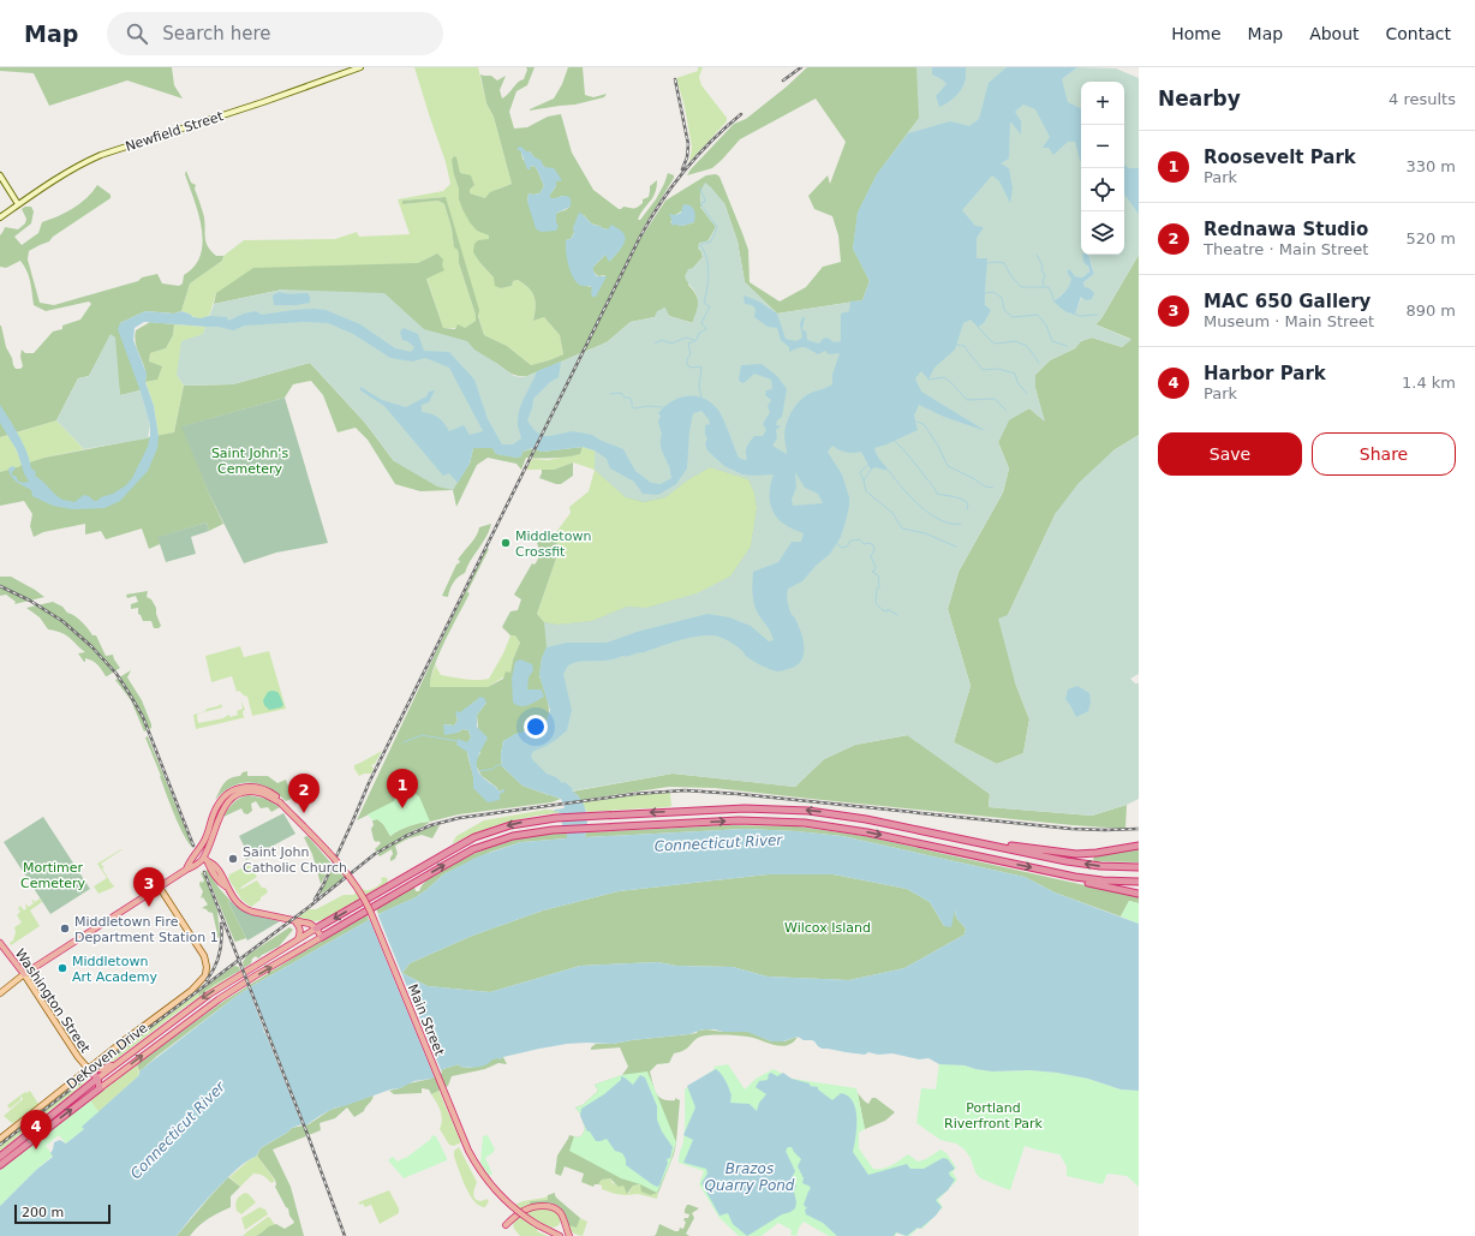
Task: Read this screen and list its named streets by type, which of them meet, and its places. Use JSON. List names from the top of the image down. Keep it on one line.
{"streets":{"highway":["Washington Street","Main Street"],"main road":["Newfield Street","DeKoven Drive"]},"crossings":[["Washington Street","Main Street"],["Washington Street","DeKoven Drive"],["Main Street","DeKoven Drive"]],"water":["Connecticut River","Brazos Quarry Pond"],"parks":["Saint John's Cemetery","Mortimer Cemetery","Wilcox Island","Portland Riverfront Park"],"places":["Middletown Crossfit","Saint John Catholic Church","Middletown Fire Department Station 1","Middletown Art Academy"],"scale_bar":"200 m","page":{"header":"Map","search":"Search here","nav":["Home","Map","About","Contact"],"heading":["Nearby","4 results"],"map_buttons":["+","−"],"list":[{"mark":"1","name":"Roosevelt Park","note":"Park","value":"330 m"},{"mark":"2","name":"Rednawa Studio","note":"Theatre · Main Street","value":"520 m"},{"mark":"3","name":"MAC 650 Gallery","note":"Museum · Main Street","value":"890 m"},{"mark":"4","name":"Harbor Park","note":"Park","value":"1.4 km"}],"buttons":["Save","Share"],"pins":["1","2","3","4"],"scale":"200 m"}}
